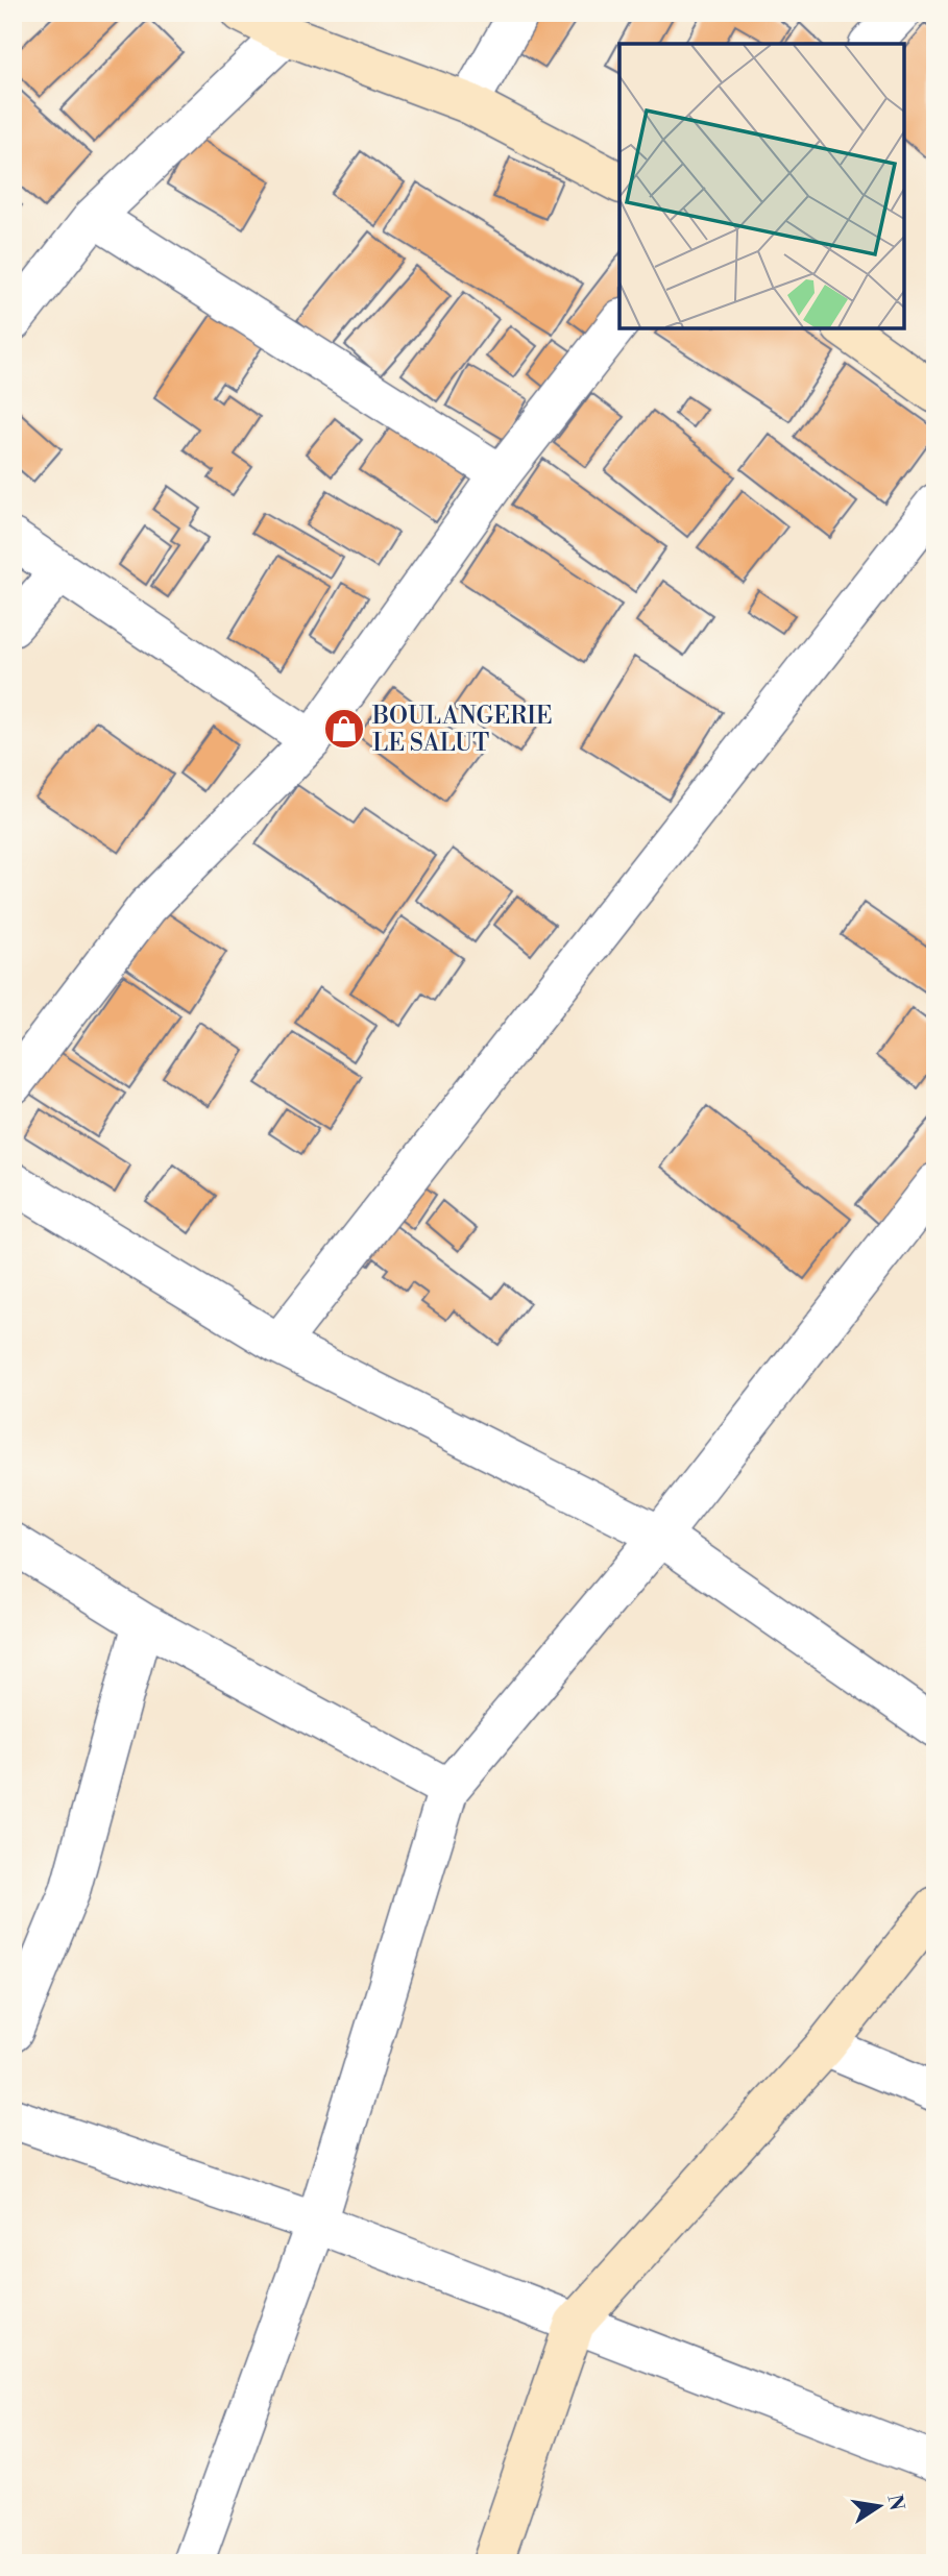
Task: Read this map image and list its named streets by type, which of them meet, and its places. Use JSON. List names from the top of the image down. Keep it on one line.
{"places":{"shop":["BOULANGERIE LE SALUT"]},"north":"right"}
